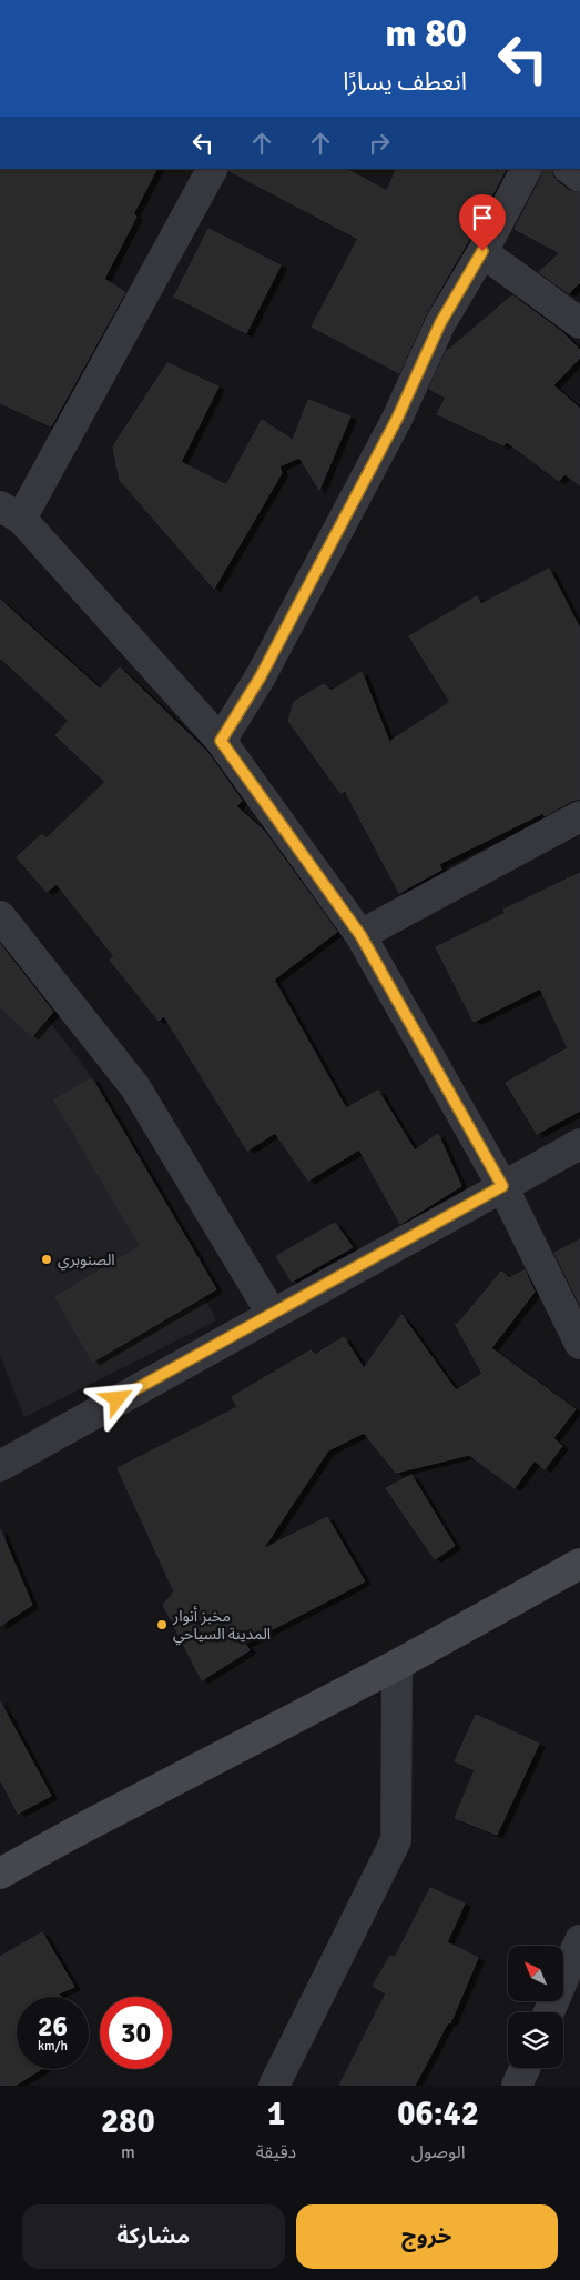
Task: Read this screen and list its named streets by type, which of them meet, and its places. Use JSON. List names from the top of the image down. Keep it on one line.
{"places":["الصنوبري","مخبز أنوار المدينة السياحي"],"north":"top left","page":{"turn":["80 m","انعطف يسارًا"],"speed":"26 km/h","limit":"30","eta":["06:42","الوصول","1","دقيقة","280","m"],"buttons":["خروج","مشاركة"]}}
